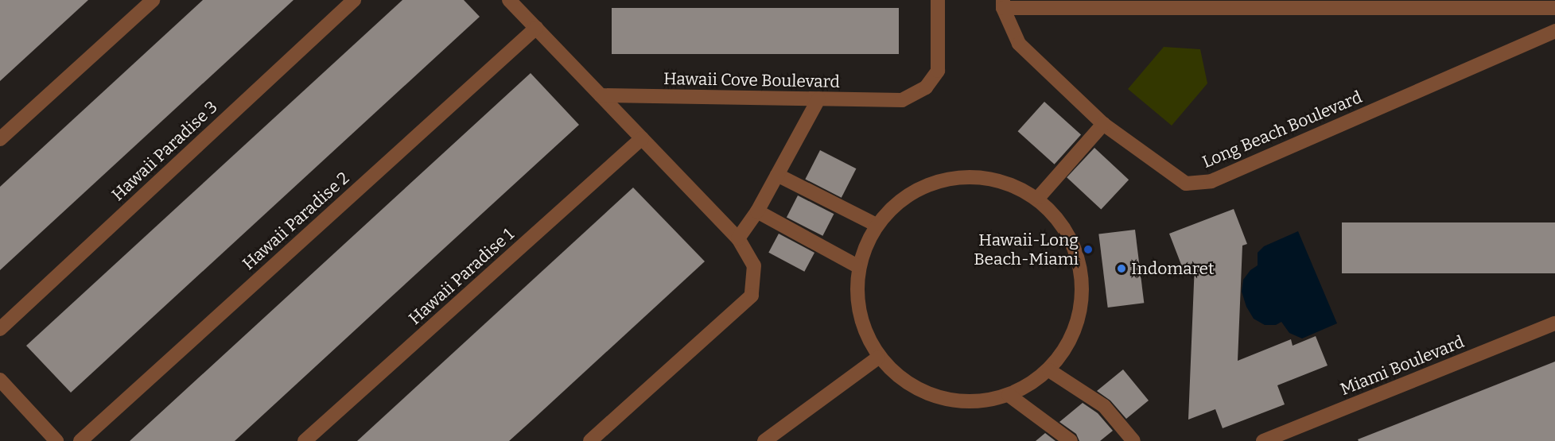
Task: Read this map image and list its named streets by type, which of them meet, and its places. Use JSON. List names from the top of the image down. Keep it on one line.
{"streets":{"street":["Hawaii Cove Boulevard","Long Beach Boulevard","Hawaii Paradise 3","Hawaii Paradise 2","Hawaii Paradise 1","Miami Boulevard"]},"places":["Hawaii-Long Beach-Miami","Indomaret"]}
